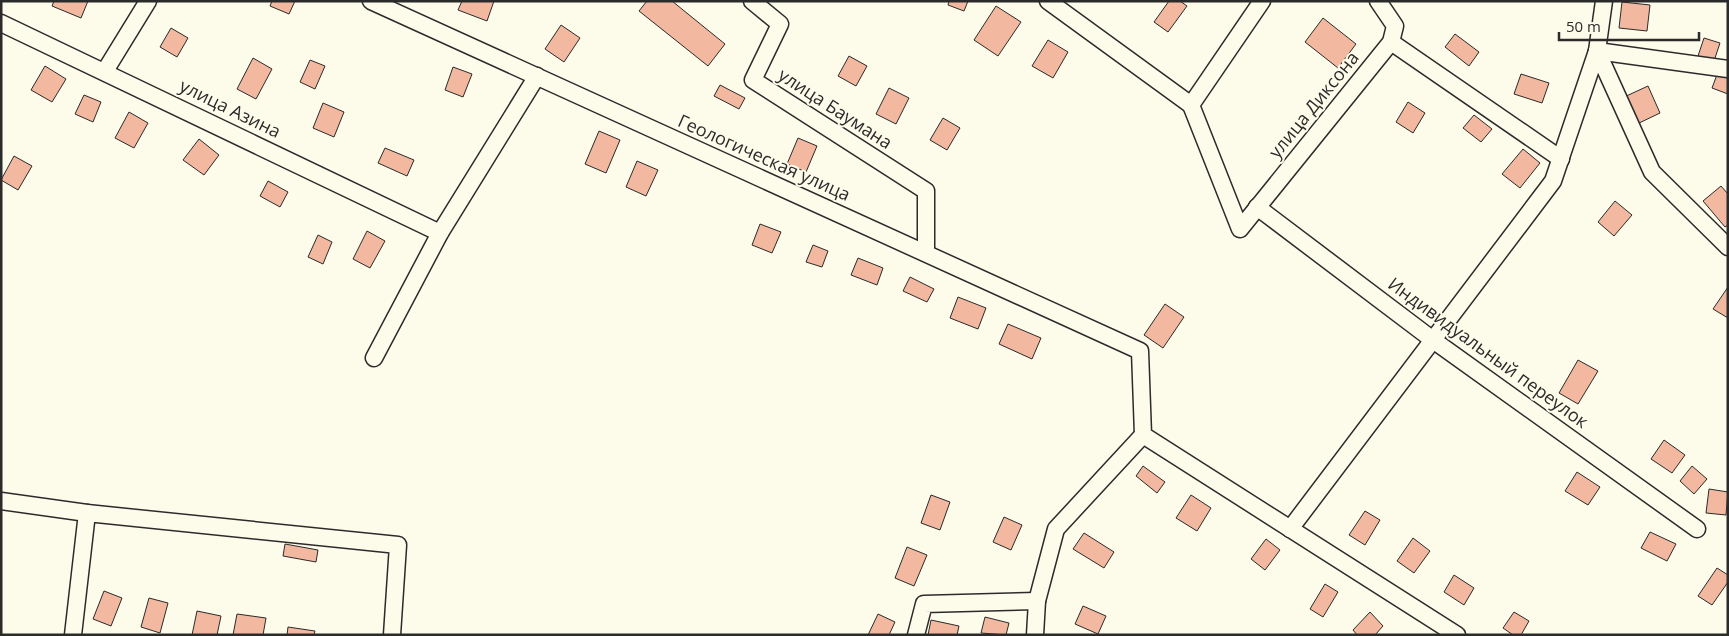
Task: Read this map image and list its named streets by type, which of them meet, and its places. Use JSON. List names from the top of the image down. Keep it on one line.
{"streets":{"street":["улица Диксона","улица Азина","улица Баумана","Геологическая улица","Индивидуальный переулок"]},"crossings":[["улица Диксона","Индивидуальный переулок"],["улица Баумана","Геологическая улица"]],"scale_bar":"50 m"}
